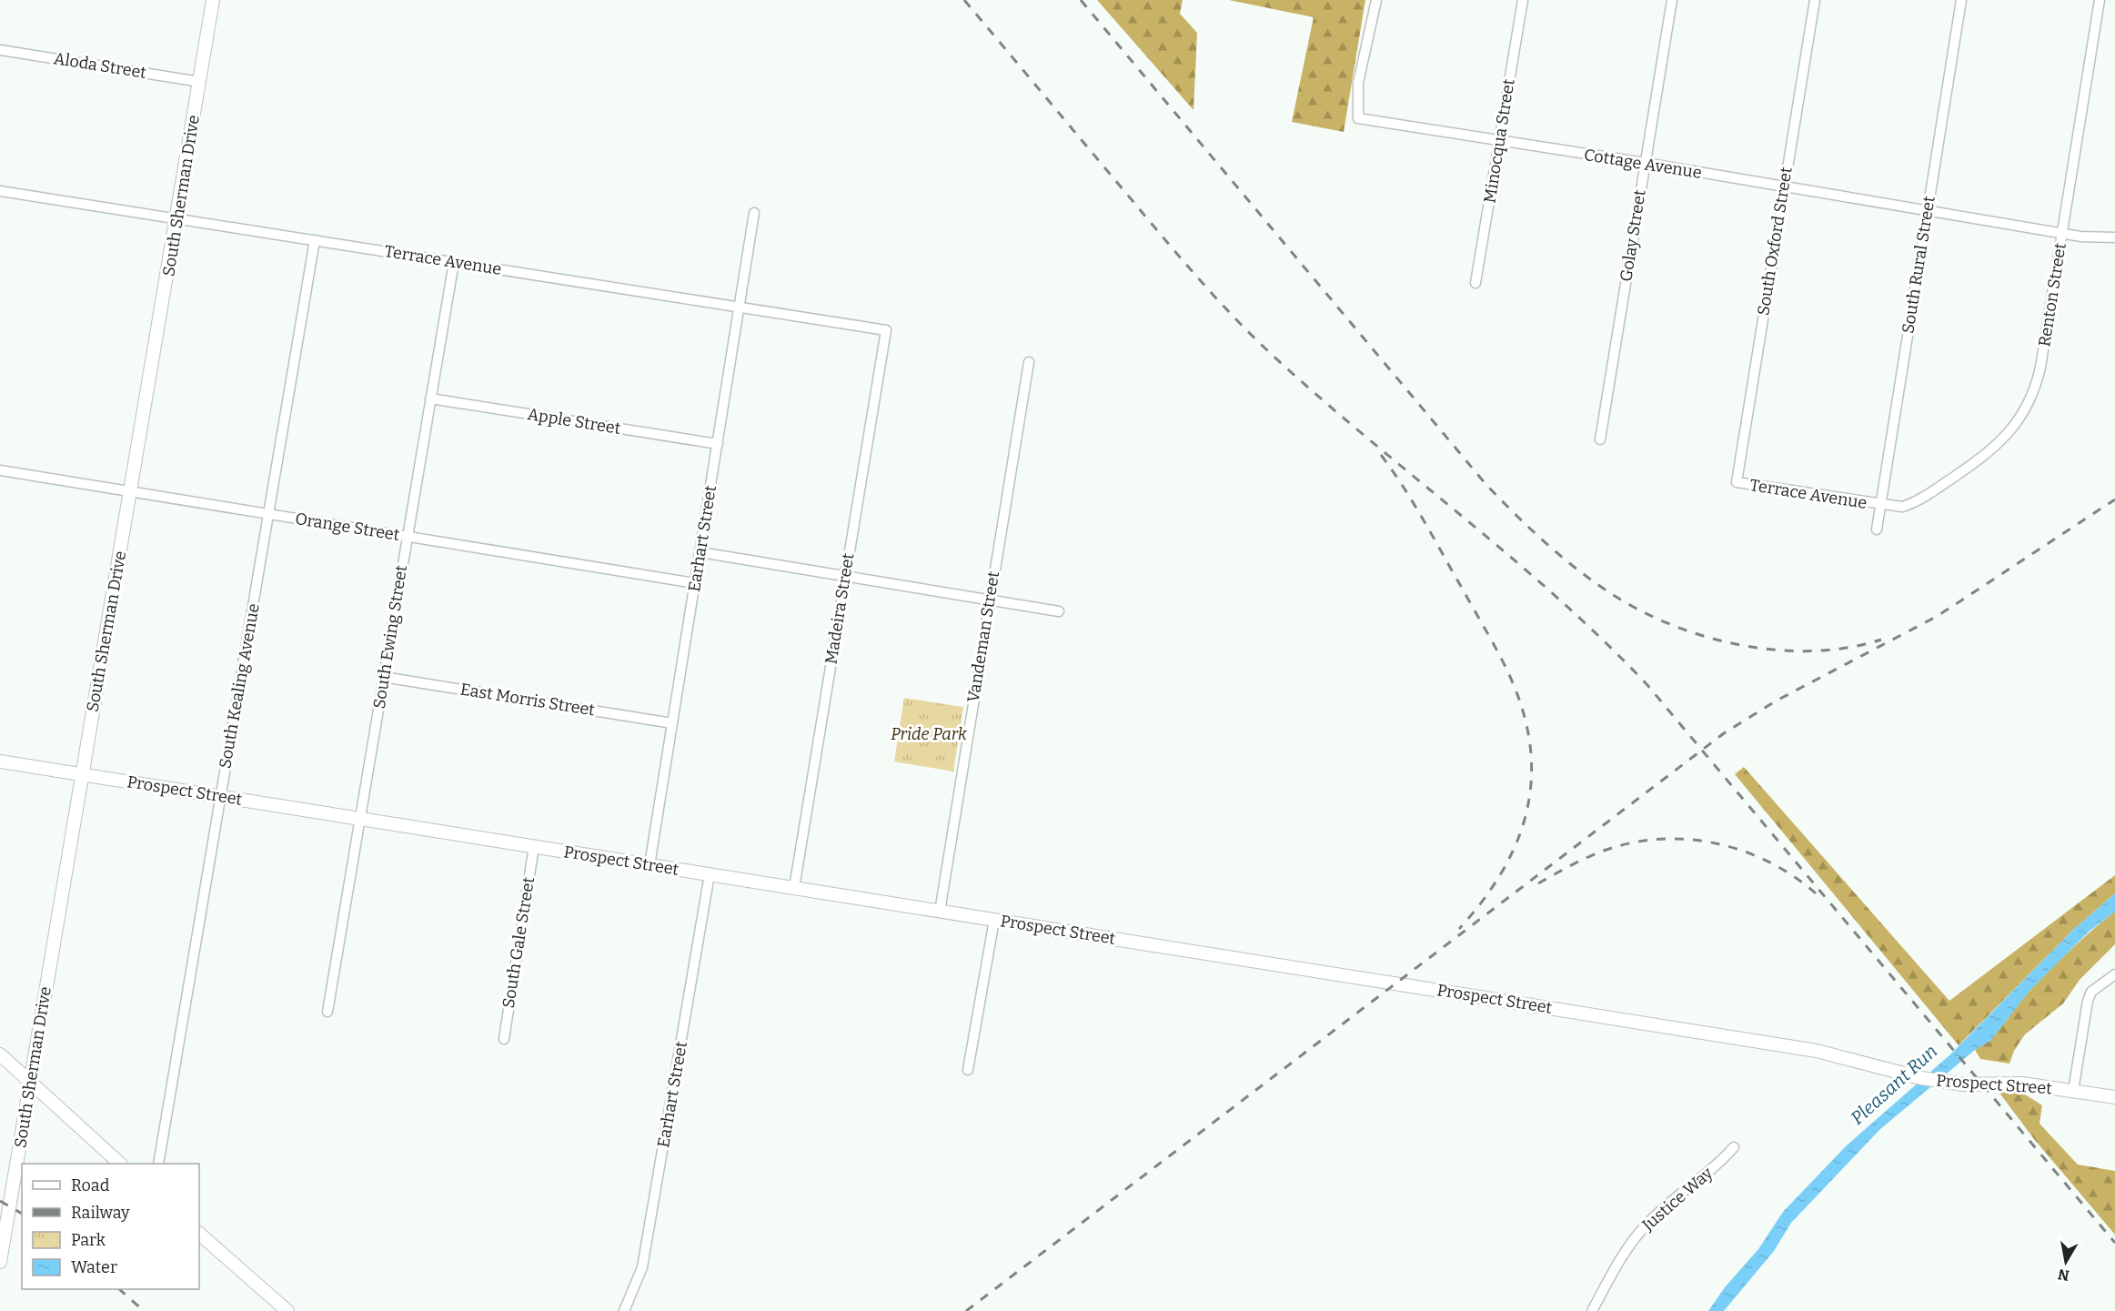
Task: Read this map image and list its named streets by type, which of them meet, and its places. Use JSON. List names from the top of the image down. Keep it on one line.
{"streets":{"main road":["South Sherman Drive","Prospect Street"],"street":["Aloda Street","Minocqua Street","Cottage Avenue","Golay Street","South Oxford Street","Terrace Avenue","South Rural Street","Renton Street","Apple Street","Orange Street","Earhart Street","Madeira Street","South Ewing Street","Vandeman Street","South Kealing Avenue","East Morris Street","South Gale Street","Justice Way"]},"crossings":[["Aloda Street","South Sherman Drive"],["Minocqua Street","Cottage Avenue"],["Cottage Avenue","Golay Street"],["Cottage Avenue","South Oxford Street"],["Cottage Avenue","South Rural Street"],["Cottage Avenue","Renton Street"],["South Sherman Drive","Terrace Avenue"],["South Sherman Drive","Orange Street"],["South Sherman Drive","Prospect Street"],["South Oxford Street","Terrace Avenue"],["Terrace Avenue","South Rural Street"],["Terrace Avenue","Renton Street"],["Terrace Avenue","Earhart Street"],["Terrace Avenue","Madeira Street"],["Terrace Avenue","South Ewing Street"],["Terrace Avenue","South Kealing Avenue"],["South Rural Street","Renton Street"],["Apple Street","Earhart Street"],["Apple Street","South Ewing Street"],["Orange Street","Earhart Street"],["Orange Street","South Ewing Street"],["Orange Street","South Kealing Avenue"],["Earhart Street","East Morris Street"],["Earhart Street","Prospect Street"],["Madeira Street","Prospect Street"],["South Ewing Street","East Morris Street"],["South Ewing Street","Prospect Street"],["Vandeman Street","Prospect Street"],["South Kealing Avenue","Prospect Street"],["Prospect Street","South Gale Street"]],"water":["Pleasant Run"],"parks":["Pride Park"],"legend":["Road","Railway","Park","Water"],"north":"bottom"}
